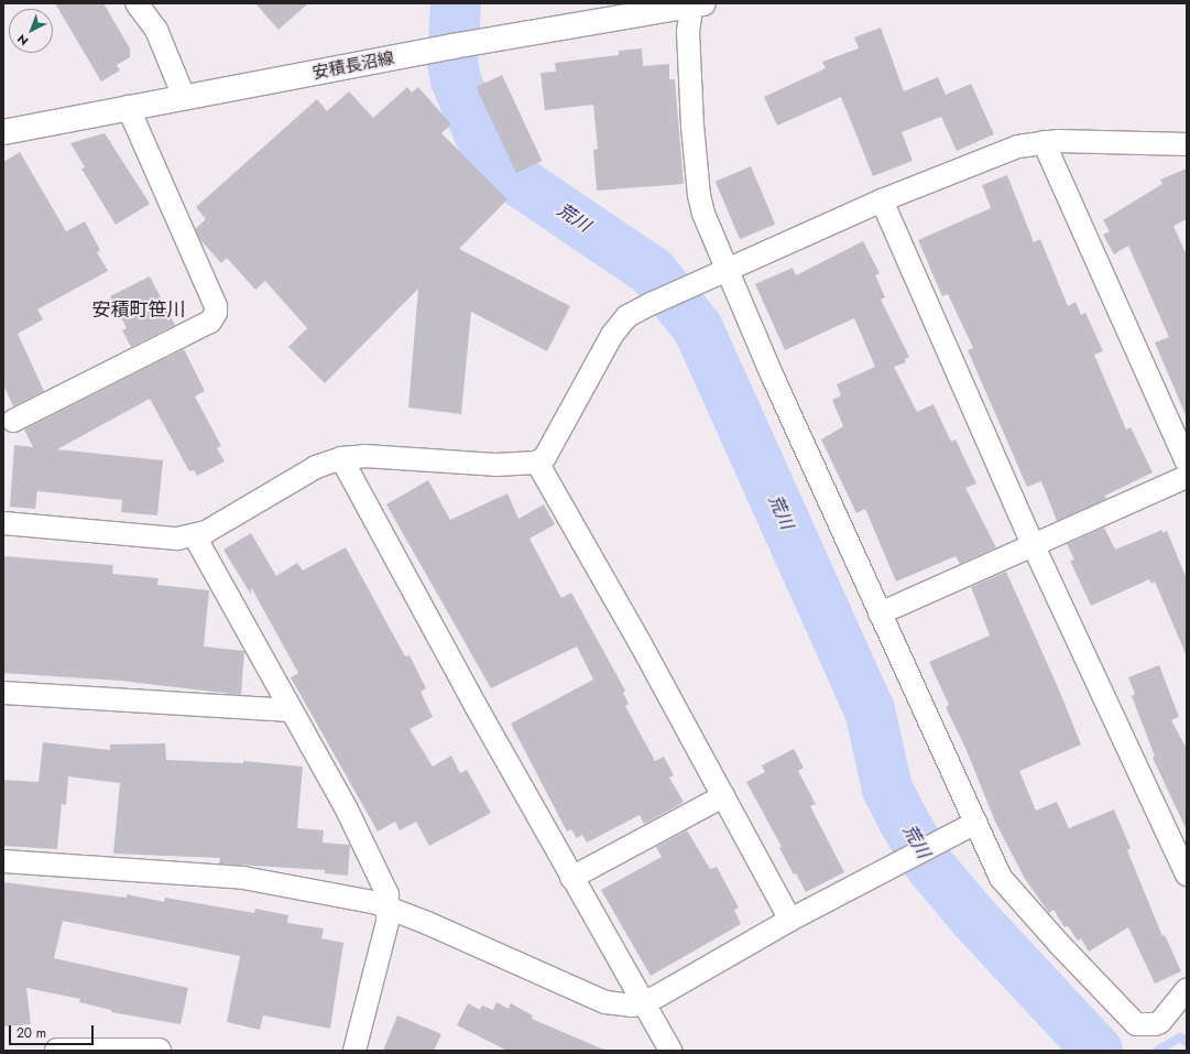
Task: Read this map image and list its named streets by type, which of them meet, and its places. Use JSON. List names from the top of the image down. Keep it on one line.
{"streets":{"main road":["安積長沼線"]},"districts":["安積町笹川"],"water":["荒川"],"scale_bar":"20 m","north":"bottom left"}
